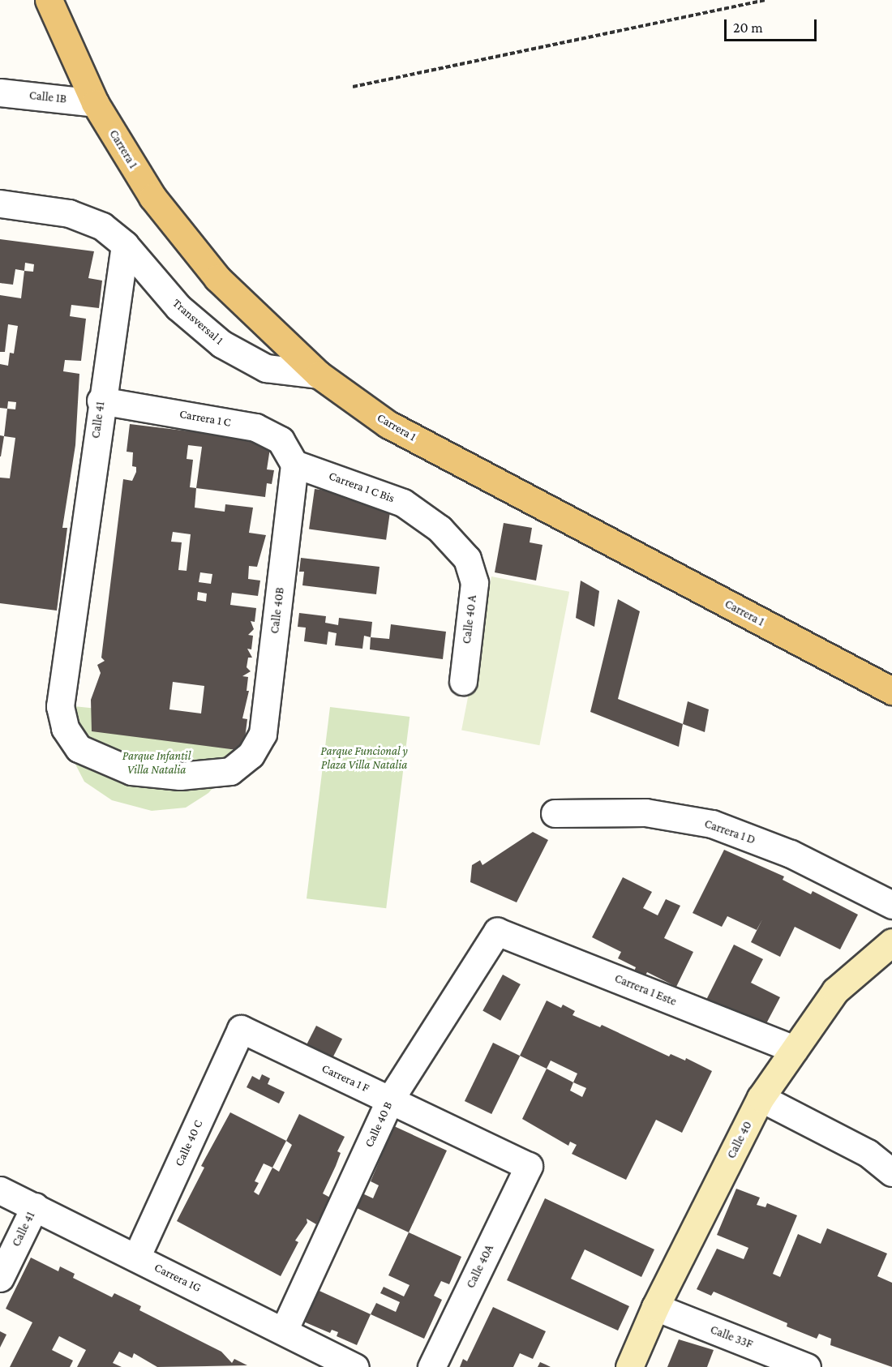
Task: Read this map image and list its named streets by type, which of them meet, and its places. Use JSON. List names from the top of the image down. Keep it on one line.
{"streets":{"main road":["Carrera 1"],"street":["Calle 1B","Transversal 1","Carrera 1 C","Calle 41","Carrera 1 C Bis","Calle 40B","Calle 40 A","Carrera 1 D","Carrera 1 Este","Carrera 1 F","Calle 40 B","Calle 40","Calle 40 C","Calle 40A","Carrera 1G","Calle 33F"]},"crossings":[["Calle 1B","Carrera 1"],["Carrera 1","Transversal 1"],["Transversal 1","Calle 41"],["Carrera 1 C","Calle 41"],["Carrera 1 C","Carrera 1 C Bis"],["Carrera 1 C","Calle 40B"],["Calle 41","Calle 40B"],["Calle 41","Carrera 1G"],["Carrera 1 C Bis","Calle 40B"],["Carrera 1 C Bis","Calle 40 A"],["Carrera 1 Este","Calle 40 B"],["Carrera 1 Este","Calle 40"],["Carrera 1 F","Calle 40 B"],["Carrera 1 F","Calle 40 C"],["Carrera 1 F","Calle 40A"],["Calle 40 B","Carrera 1G"],["Calle 40","Calle 33F"],["Calle 40 C","Carrera 1G"]],"parks":["Parque Funcional y Plaza Villa Natalia","Parque Infantil Villa Natalia"],"scale_bar":"20 m"}
